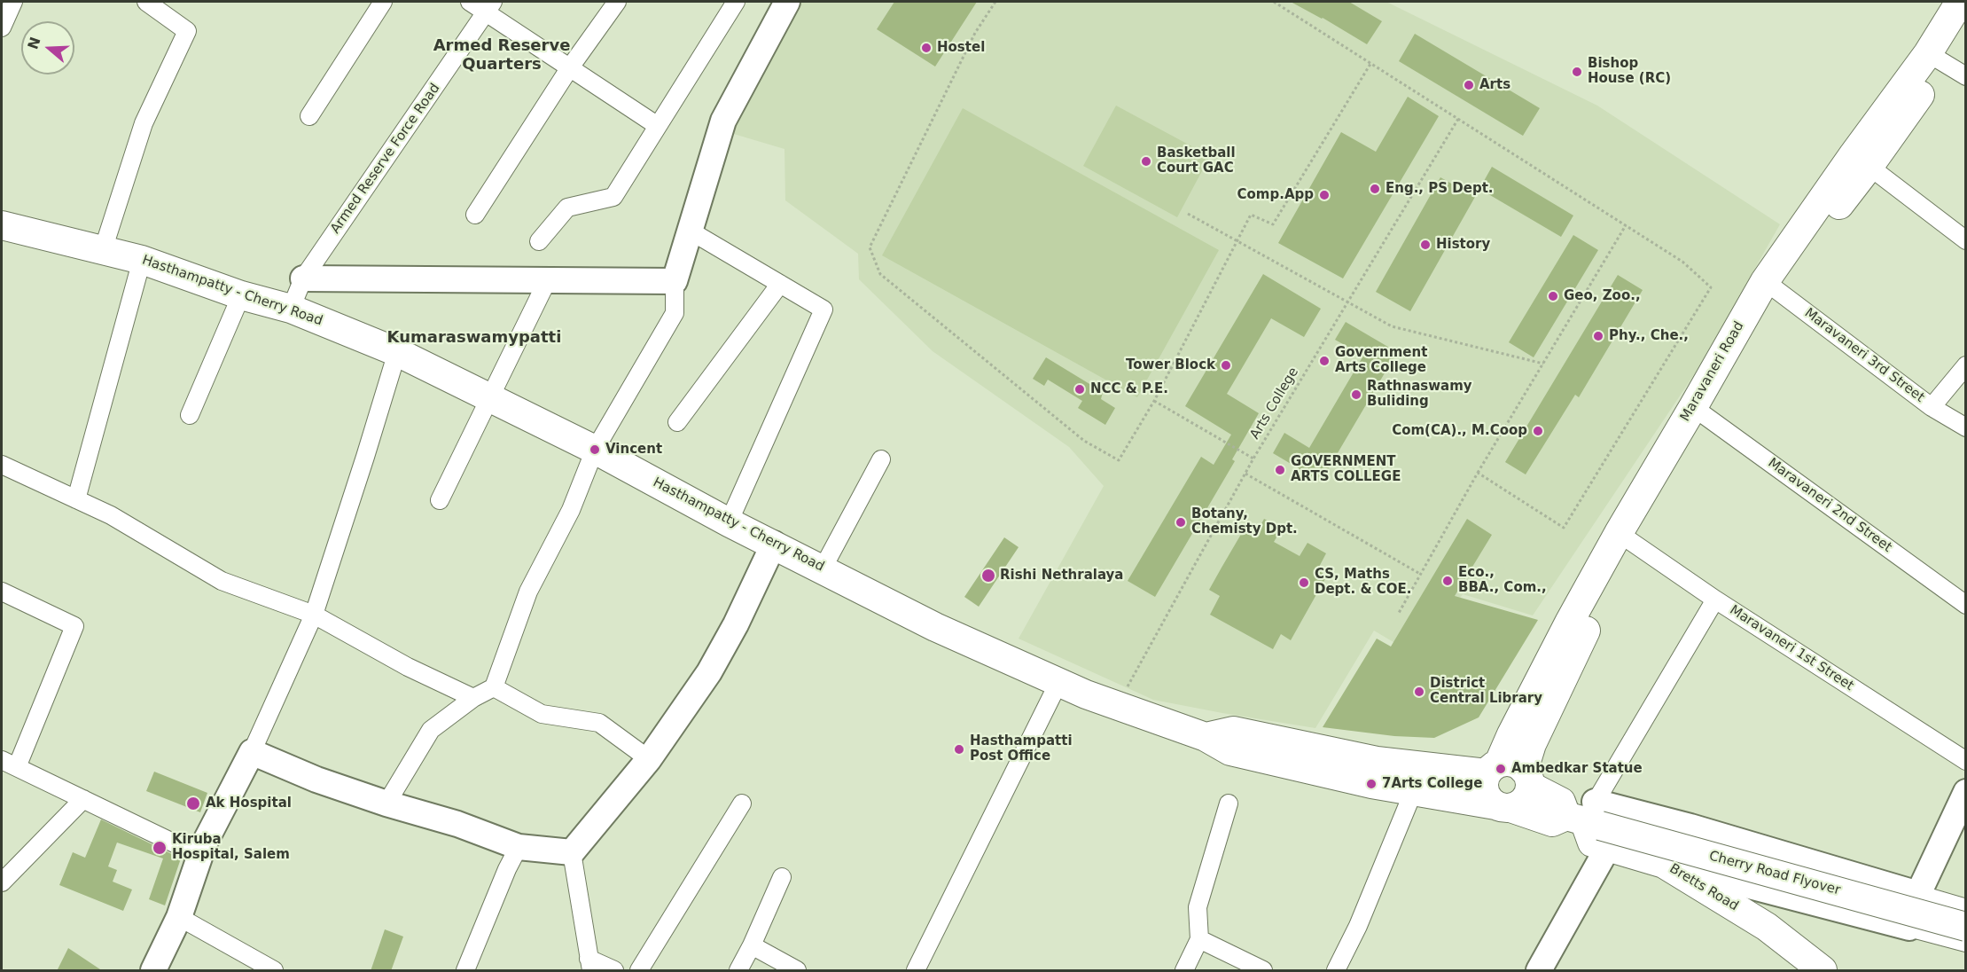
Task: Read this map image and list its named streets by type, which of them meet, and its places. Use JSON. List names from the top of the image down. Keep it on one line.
{"streets":{"main road":["Hasthampatty - Cherry Road","Maravaneri Road","Cherry Road Flyover","Bretts Road"],"street":["Armed Reserve Force Road","Maravaneri 3rd Street","Maravaneri 2nd Street","Maravaneri 1st Street"],"path":["Arts College"]},"crossings":[["Armed Reserve Force Road","Hasthampatty - Cherry Road"],["Hasthampatty - Cherry Road","Maravaneri Road"],["Hasthampatty - Cherry Road","Arts College"],["Hasthampatty - Cherry Road","Cherry Road Flyover"],["Hasthampatty - Cherry Road","Bretts Road"],["Maravaneri 3rd Street","Maravaneri Road"],["Maravaneri Road","Maravaneri 2nd Street"],["Maravaneri Road","Maravaneri 1st Street"],["Cherry Road Flyover","Bretts Road"]],"districts":["Armed Reserve Quarters","Kumaraswamypatti"],"places":["Hostel","Bishop House (RC)","Arts","Basketball Court GAC","Eng., PS Dept.","Comp.App","History","Geo, Zoo.,","Phy., Che.,","Government Arts College","Tower Block","NCC & P.E.","Rathnaswamy Buliding","Com(CA)., M.Coop","Vincent","GOVERNMENT ARTS COLLEGE","Botany, Chemisty Dpt.","Rishi Nethralaya","Eco., BBA., Com.,","CS, Maths Dept. & COE.","District Central Library","Hasthampatti Post Office","Ambedkar Statue","7Arts College","Ak Hospital","Kiruba Hospital, Salem"],"north":"left"}
